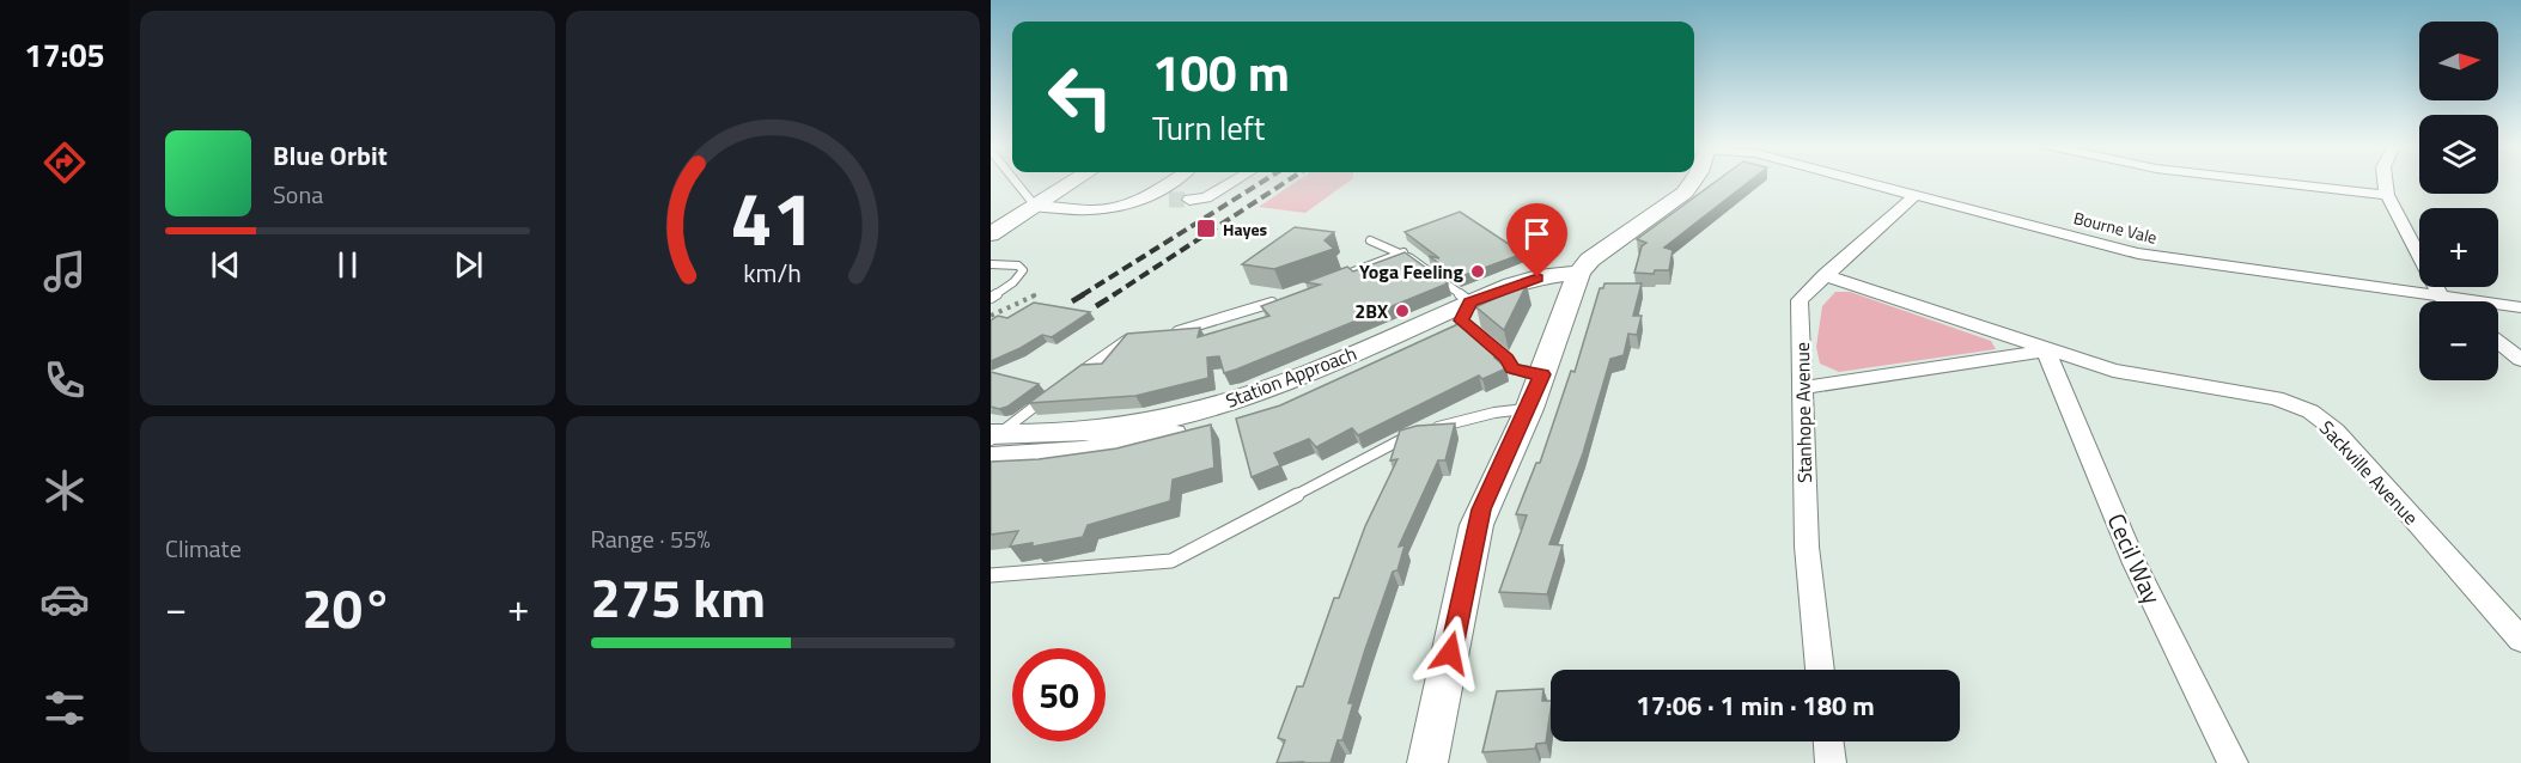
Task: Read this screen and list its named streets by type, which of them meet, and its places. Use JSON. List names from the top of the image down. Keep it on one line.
{"streets":{"main road":["Station Approach"],"street":["Bourne Vale","Stanhope Avenue","Sackville Avenue","Cecil Way"]},"crossings":[["Bourne Vale","Stanhope Avenue"],["Stanhope Avenue","Sackville Avenue"],["Sackville Avenue","Cecil Way"]],"places":{"transit":["Hayes"],"other":["Yoga Feeling","2BX"]},"north":"right","page":{"tabs":"17:05","map_buttons":["+","−"],"turn":["100 m","Turn left"],"song":["Blue Orbit","Sona"],"tile":["Climate",["Range · 55%","275 km"]],"heat":["−","20°","+"],"limit":"50","trip":"17:06 · 1 min · 180 m","gauge":["41","km/h"]}}
